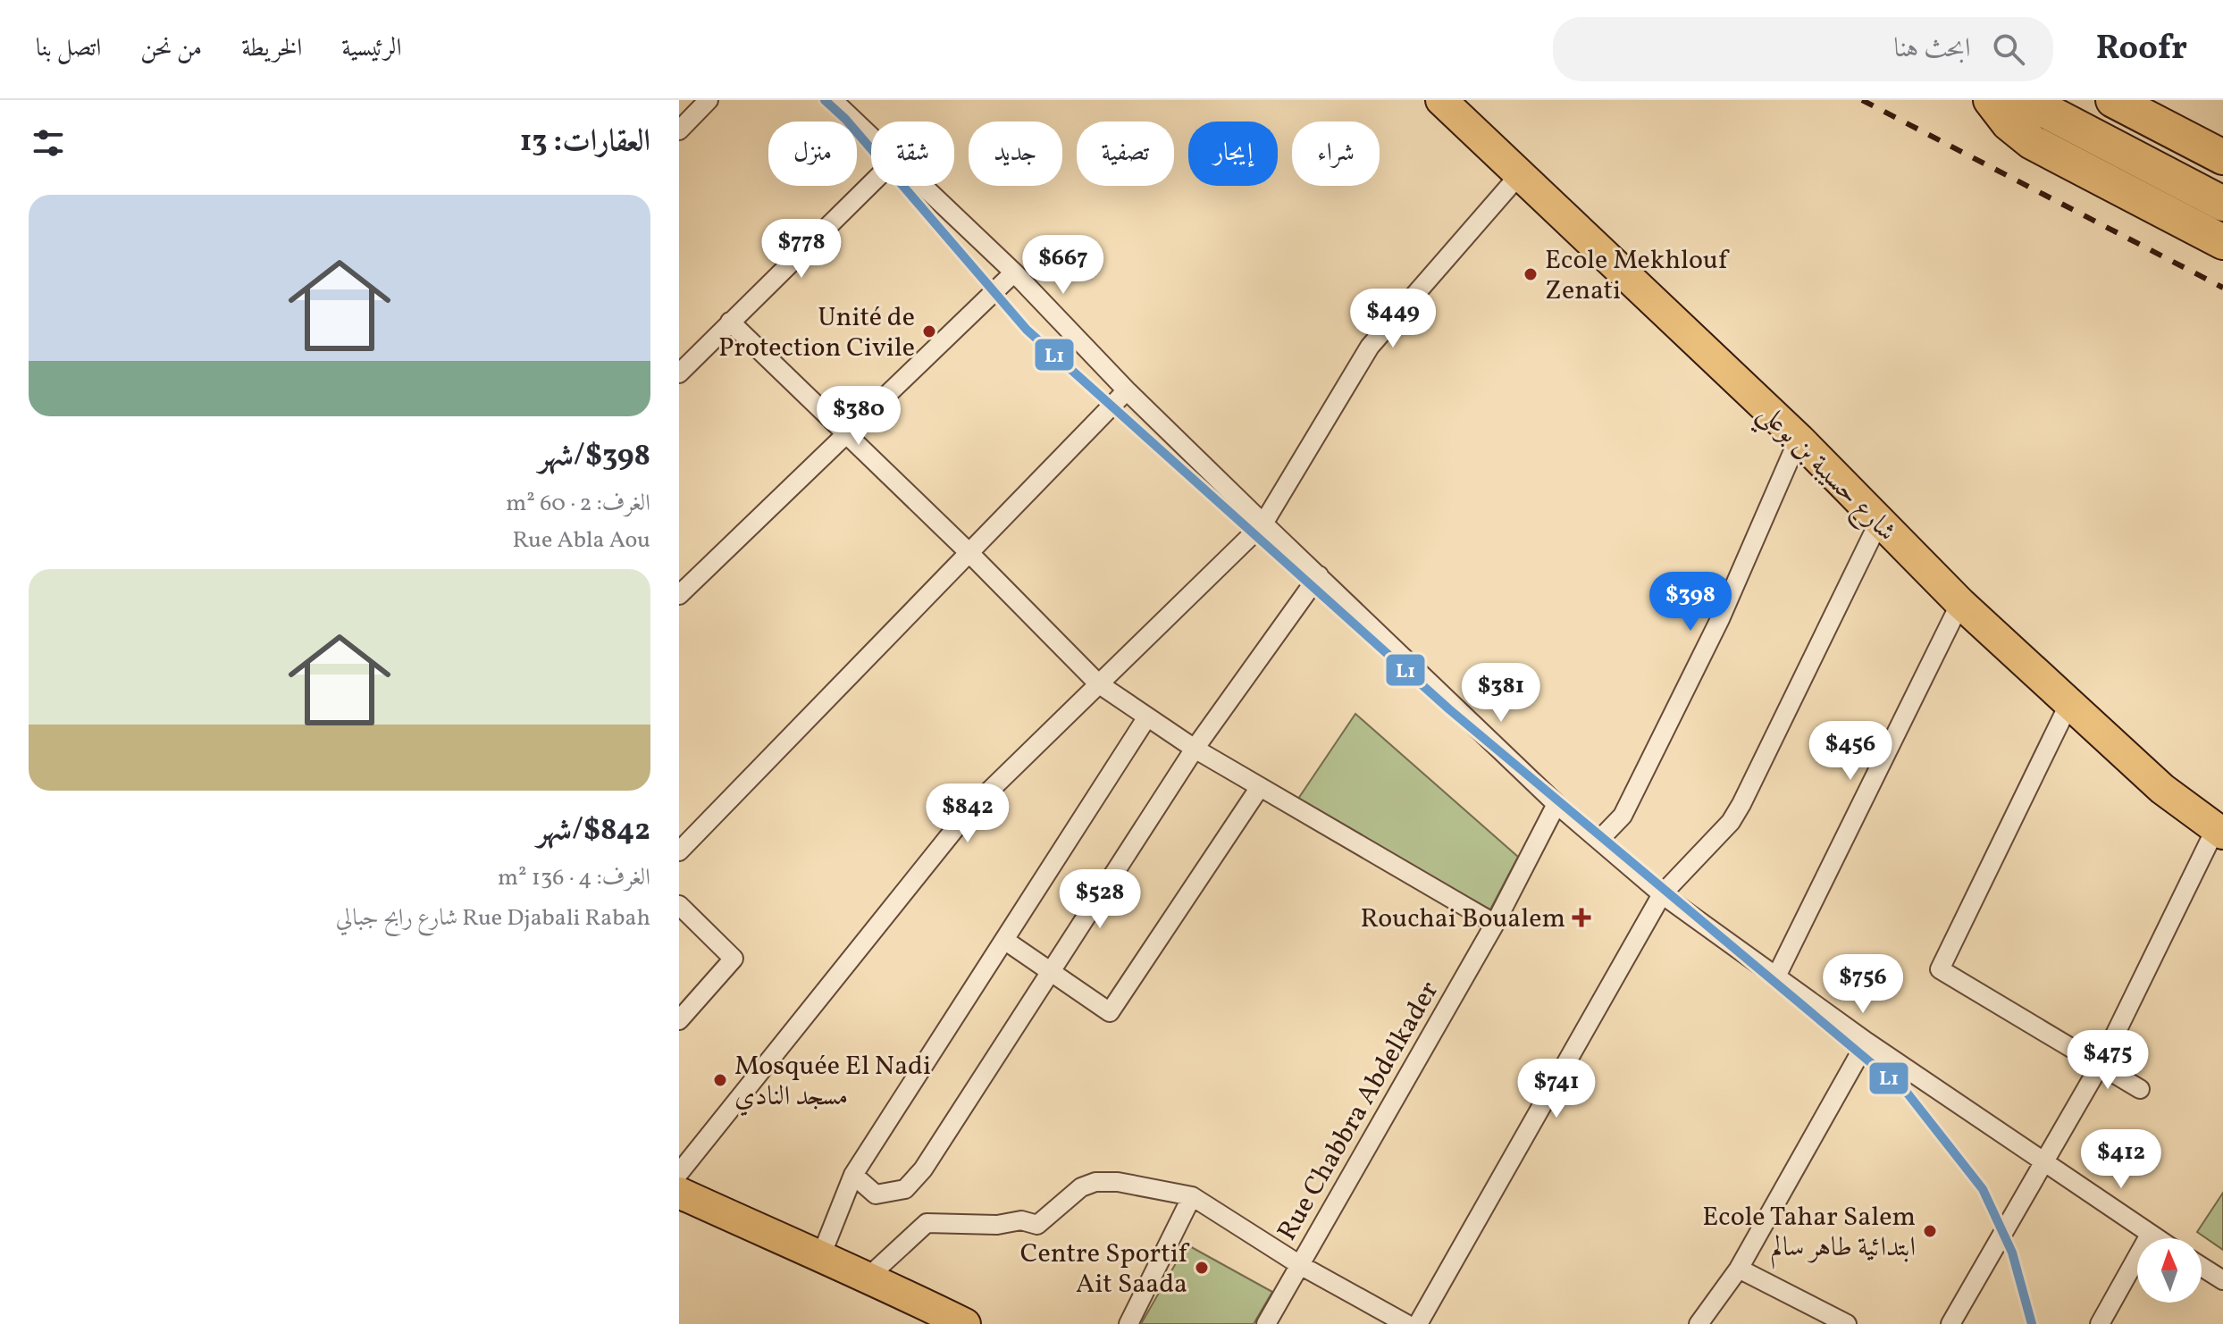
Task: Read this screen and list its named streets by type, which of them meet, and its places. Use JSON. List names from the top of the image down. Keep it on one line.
{"streets":{"main road":["شارع حسيبة بن بوعلي"],"street":["Rue Chabbra Abdelkader"]},"places":{"other":["Ecole Mekhlouf Zenati","Unité de Protection Civile","Mosquée El Nadi مسجد النادي","Ecole Tahar Salem ابتدائية طاهر سالم","Centre Sportif Ait Saada"],"health":["Rouchai Boualem"]},"lines":["transit line L1"],"north":"top","page":{"header":"Roofr","search":"ابحث هنا","nav":["الرئيسية","الخريطة","من نحن","اتصل بنا"],"heading":"العقارات: 13","chip":["شراء","إيجار","تصفية","جديد","شقة","منزل"],"list":[{"name":"$398/شهر","note":"الغرف: 2 · 60 m² · Rue Abla Aou"},{"name":"$842/شهر","note":"الغرف: 4 · 136 m² · Rue Djabali Rabah شارع رابح جبالي"}],"price":["$778","$667","$449","$380","$398","$381","$456","$842","$528","$756","$475","$741","$412"]}}
